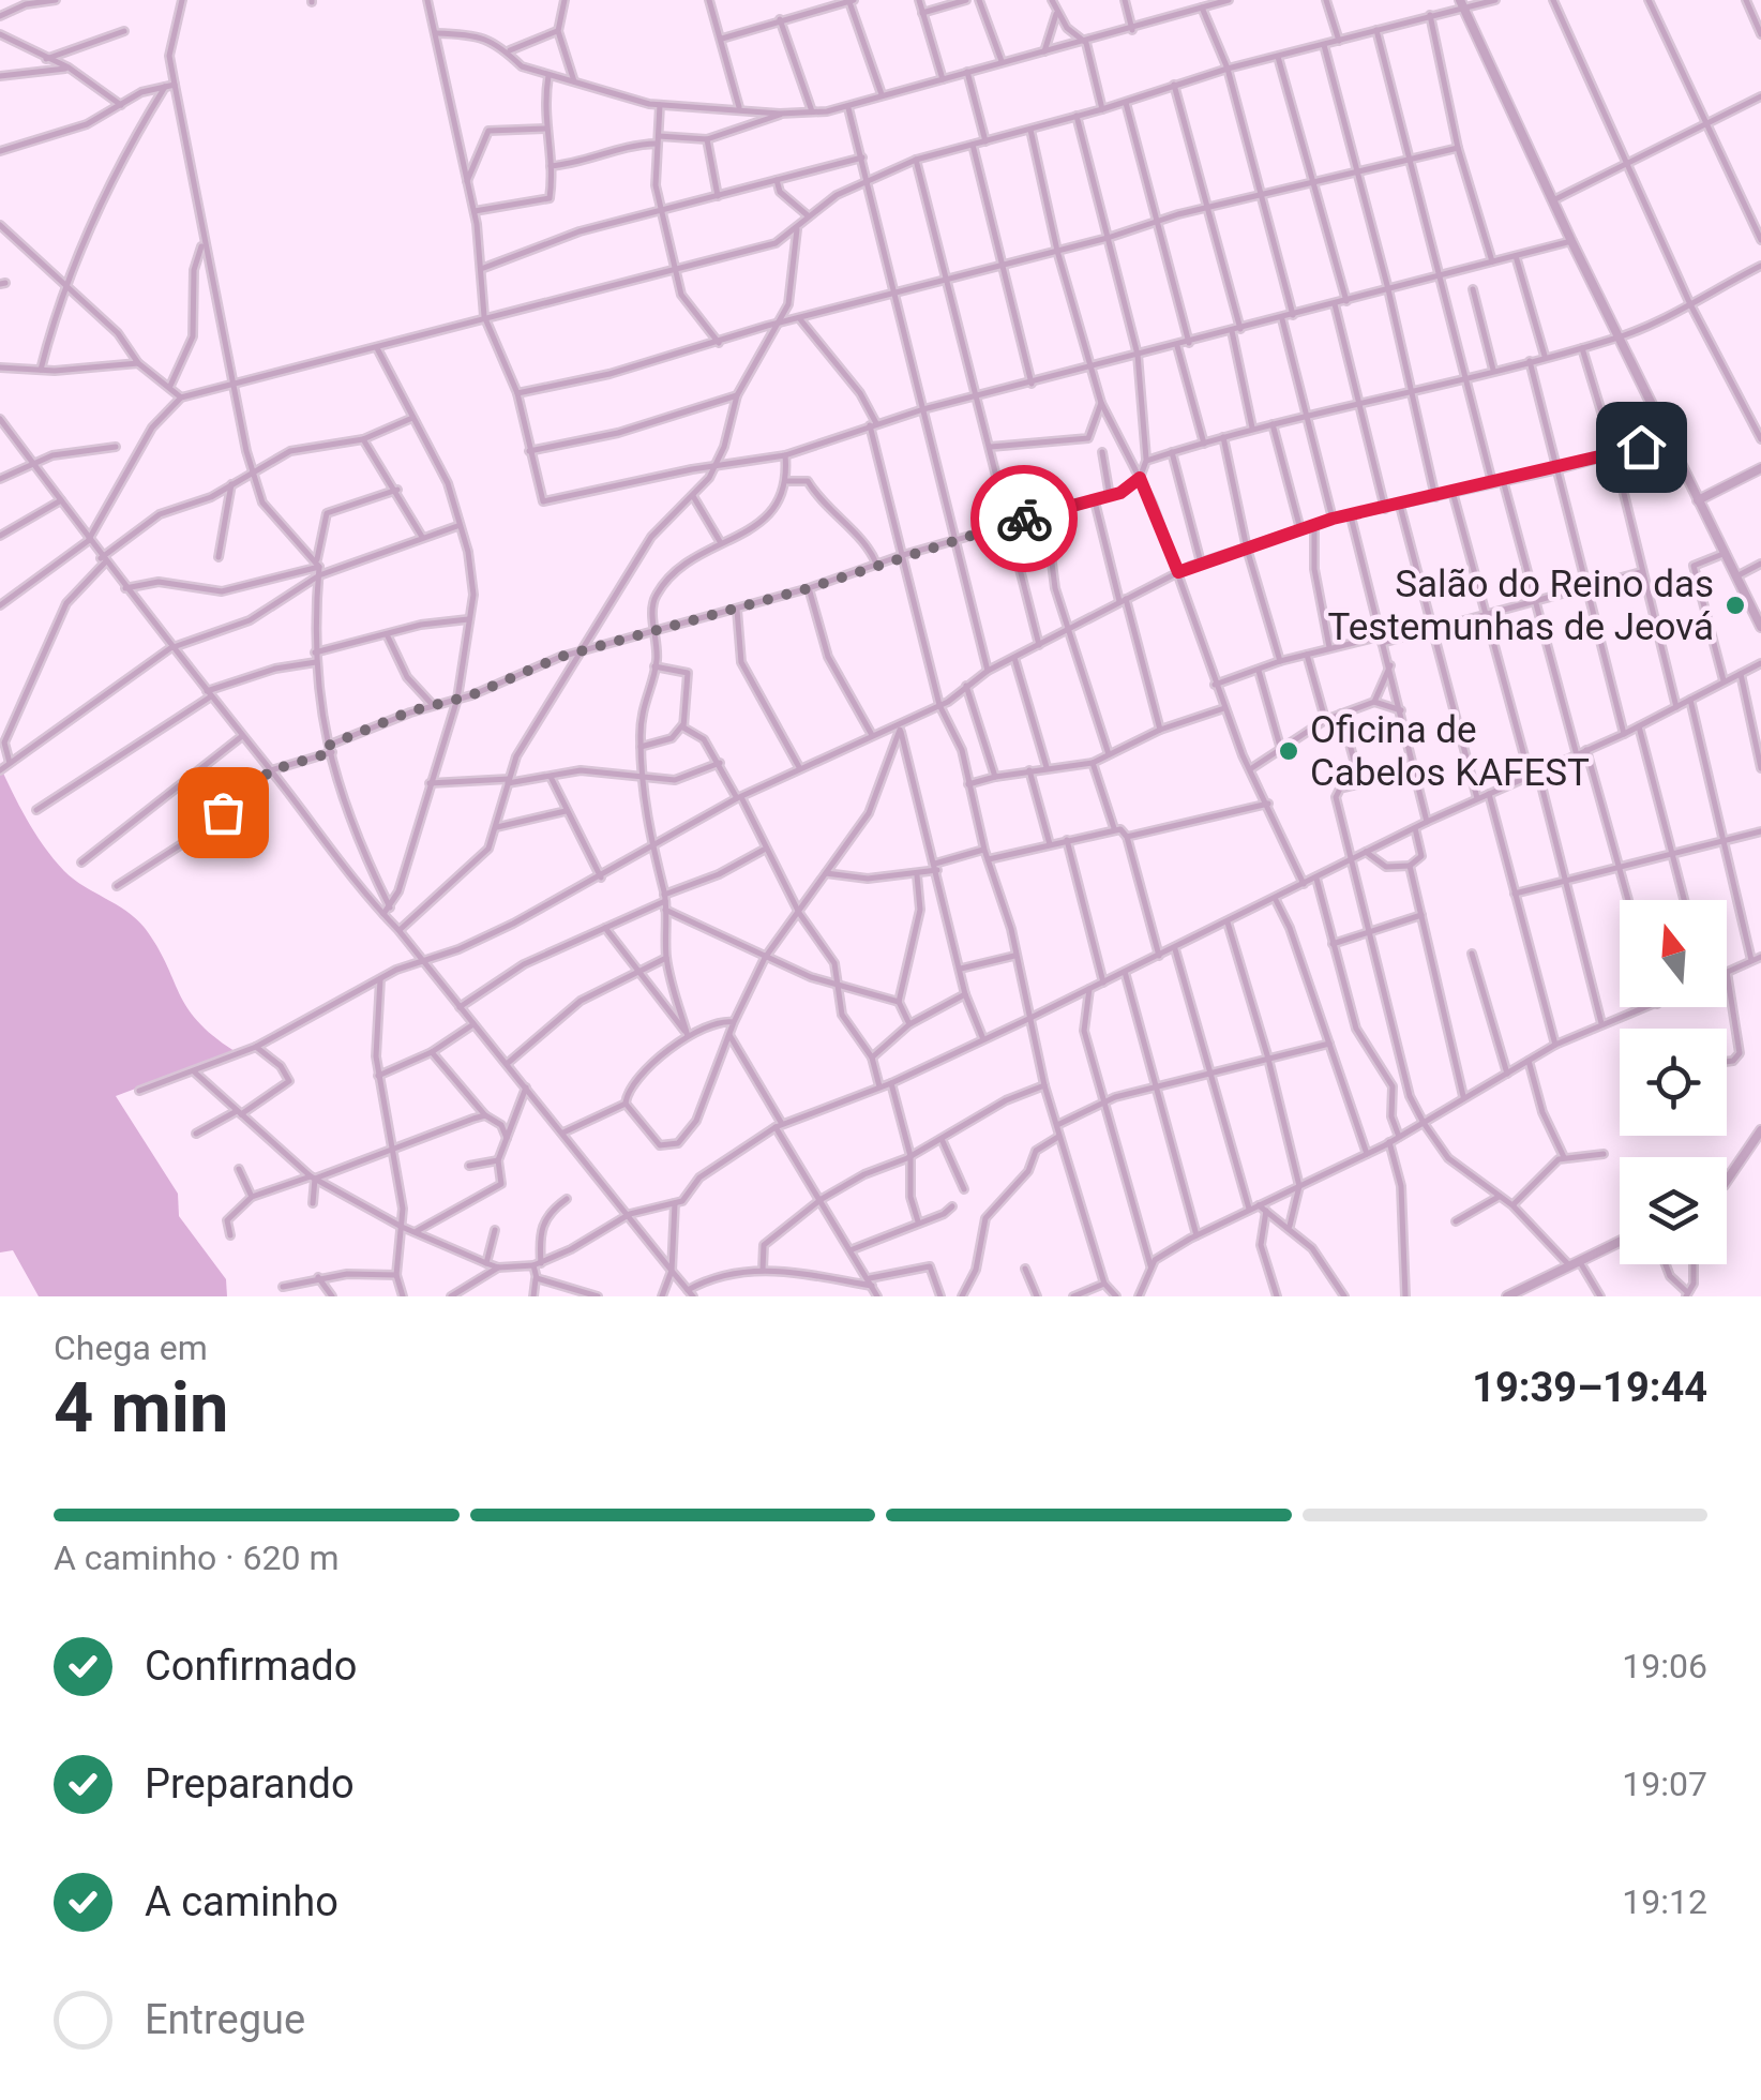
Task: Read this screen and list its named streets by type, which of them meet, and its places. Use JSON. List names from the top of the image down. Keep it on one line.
{"places":["Salão do Reino das Testemunhas de Jeová","Oficina de Cabelos KAFEST"],"north":"top","page":{"heading":["4 min","Chega em","19:39–19:44"],"bar":"A caminho · 620 m","list":[["Confirmado","19:06"],["Preparando","19:07"],["A caminho","19:12"],"Entregue"]}}
